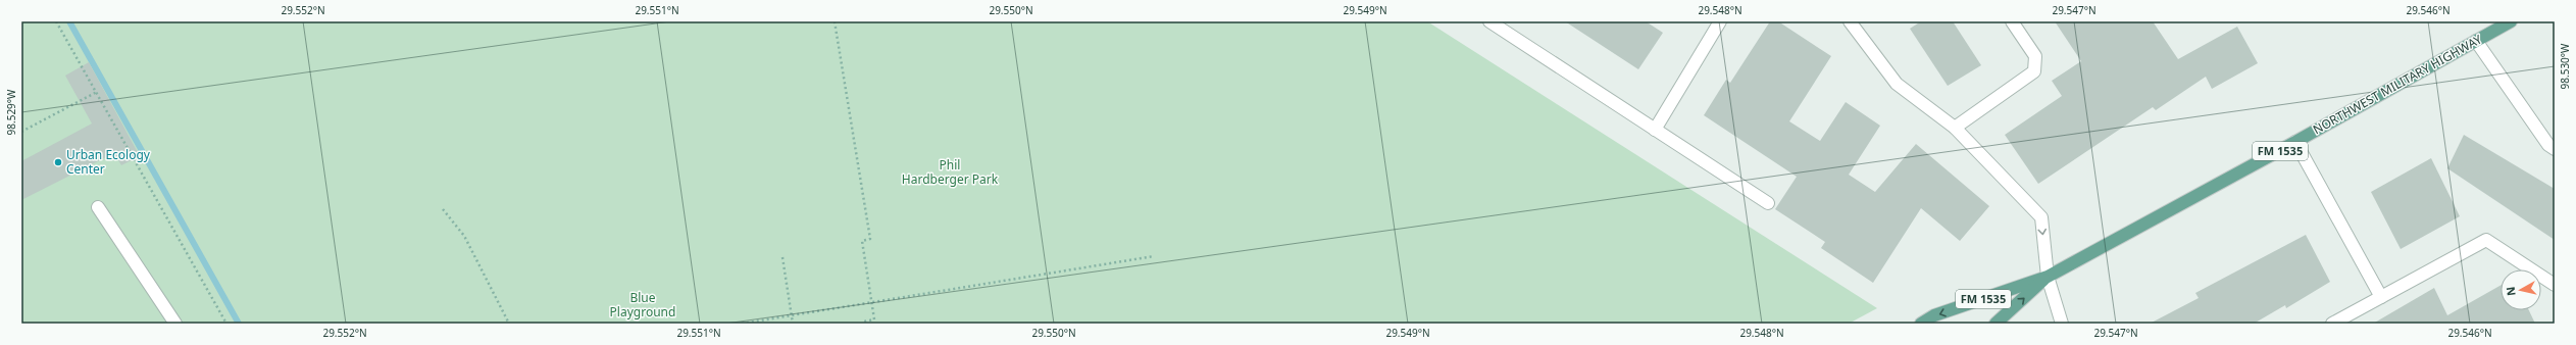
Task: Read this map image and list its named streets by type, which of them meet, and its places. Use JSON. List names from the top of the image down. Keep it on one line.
{"streets":{"main road":["NORTHWEST MILITARY HIGHWAY","FM 1535"]},"parks":["Phil Hardberger Park","Blue Playground"],"places":["Urban Ecology Center"],"north":"left","coordinates":["29.552°N","29.551°N","29.550°N","29.549°N","29.548°N","29.547°N","29.546°N","98.530°W","98.529°W"]}
